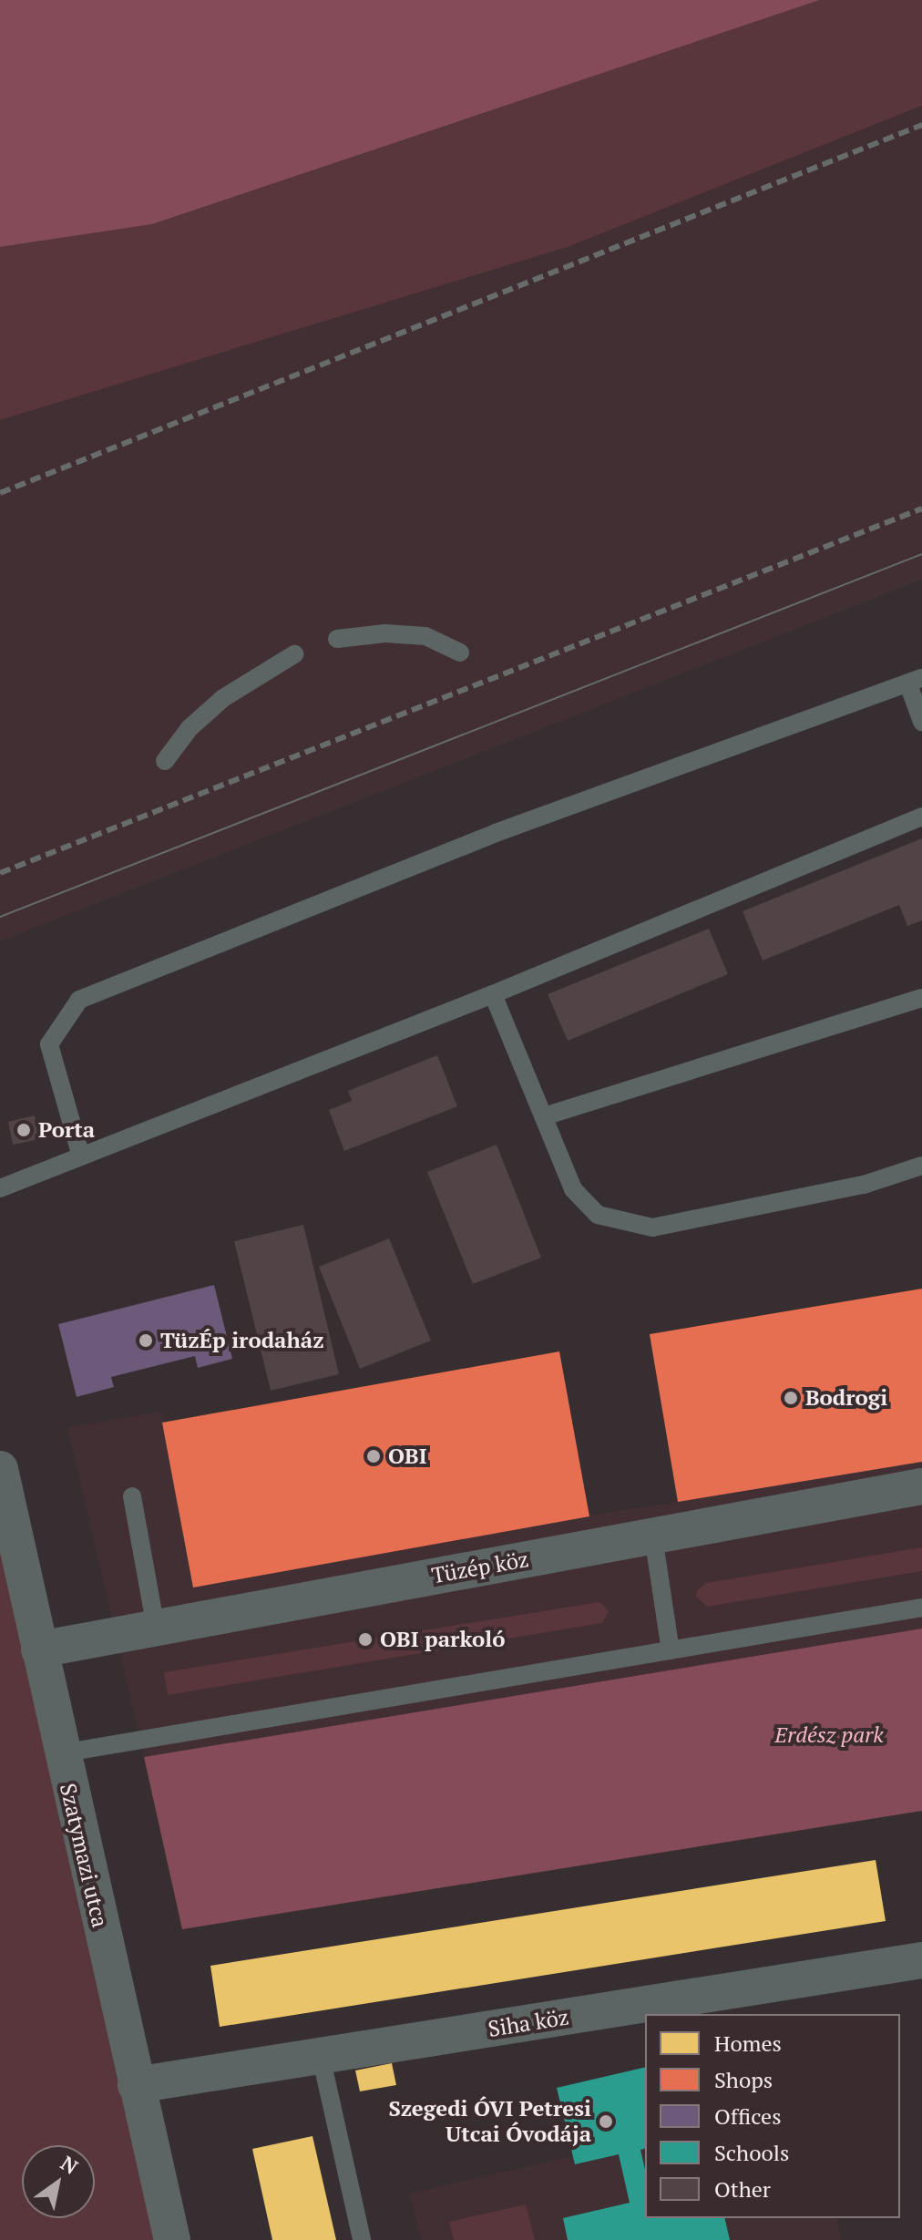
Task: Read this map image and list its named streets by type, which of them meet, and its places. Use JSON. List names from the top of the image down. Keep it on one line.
{"streets":{"street":["Tüzép köz","Szatymazi utca","Siha köz"]},"crossings":[["Tüzép köz","Szatymazi utca"],["Szatymazi utca","Siha köz"]],"parks":["Erdész park"],"places":["Porta","TüzÉp irodaház","Bodrogi","OBI","OBI parkoló","Szegedi ÓVI Petresi Utcai Óvodája"],"legend":["Homes","Shops","Offices","Schools","Other"],"north":"top right"}
